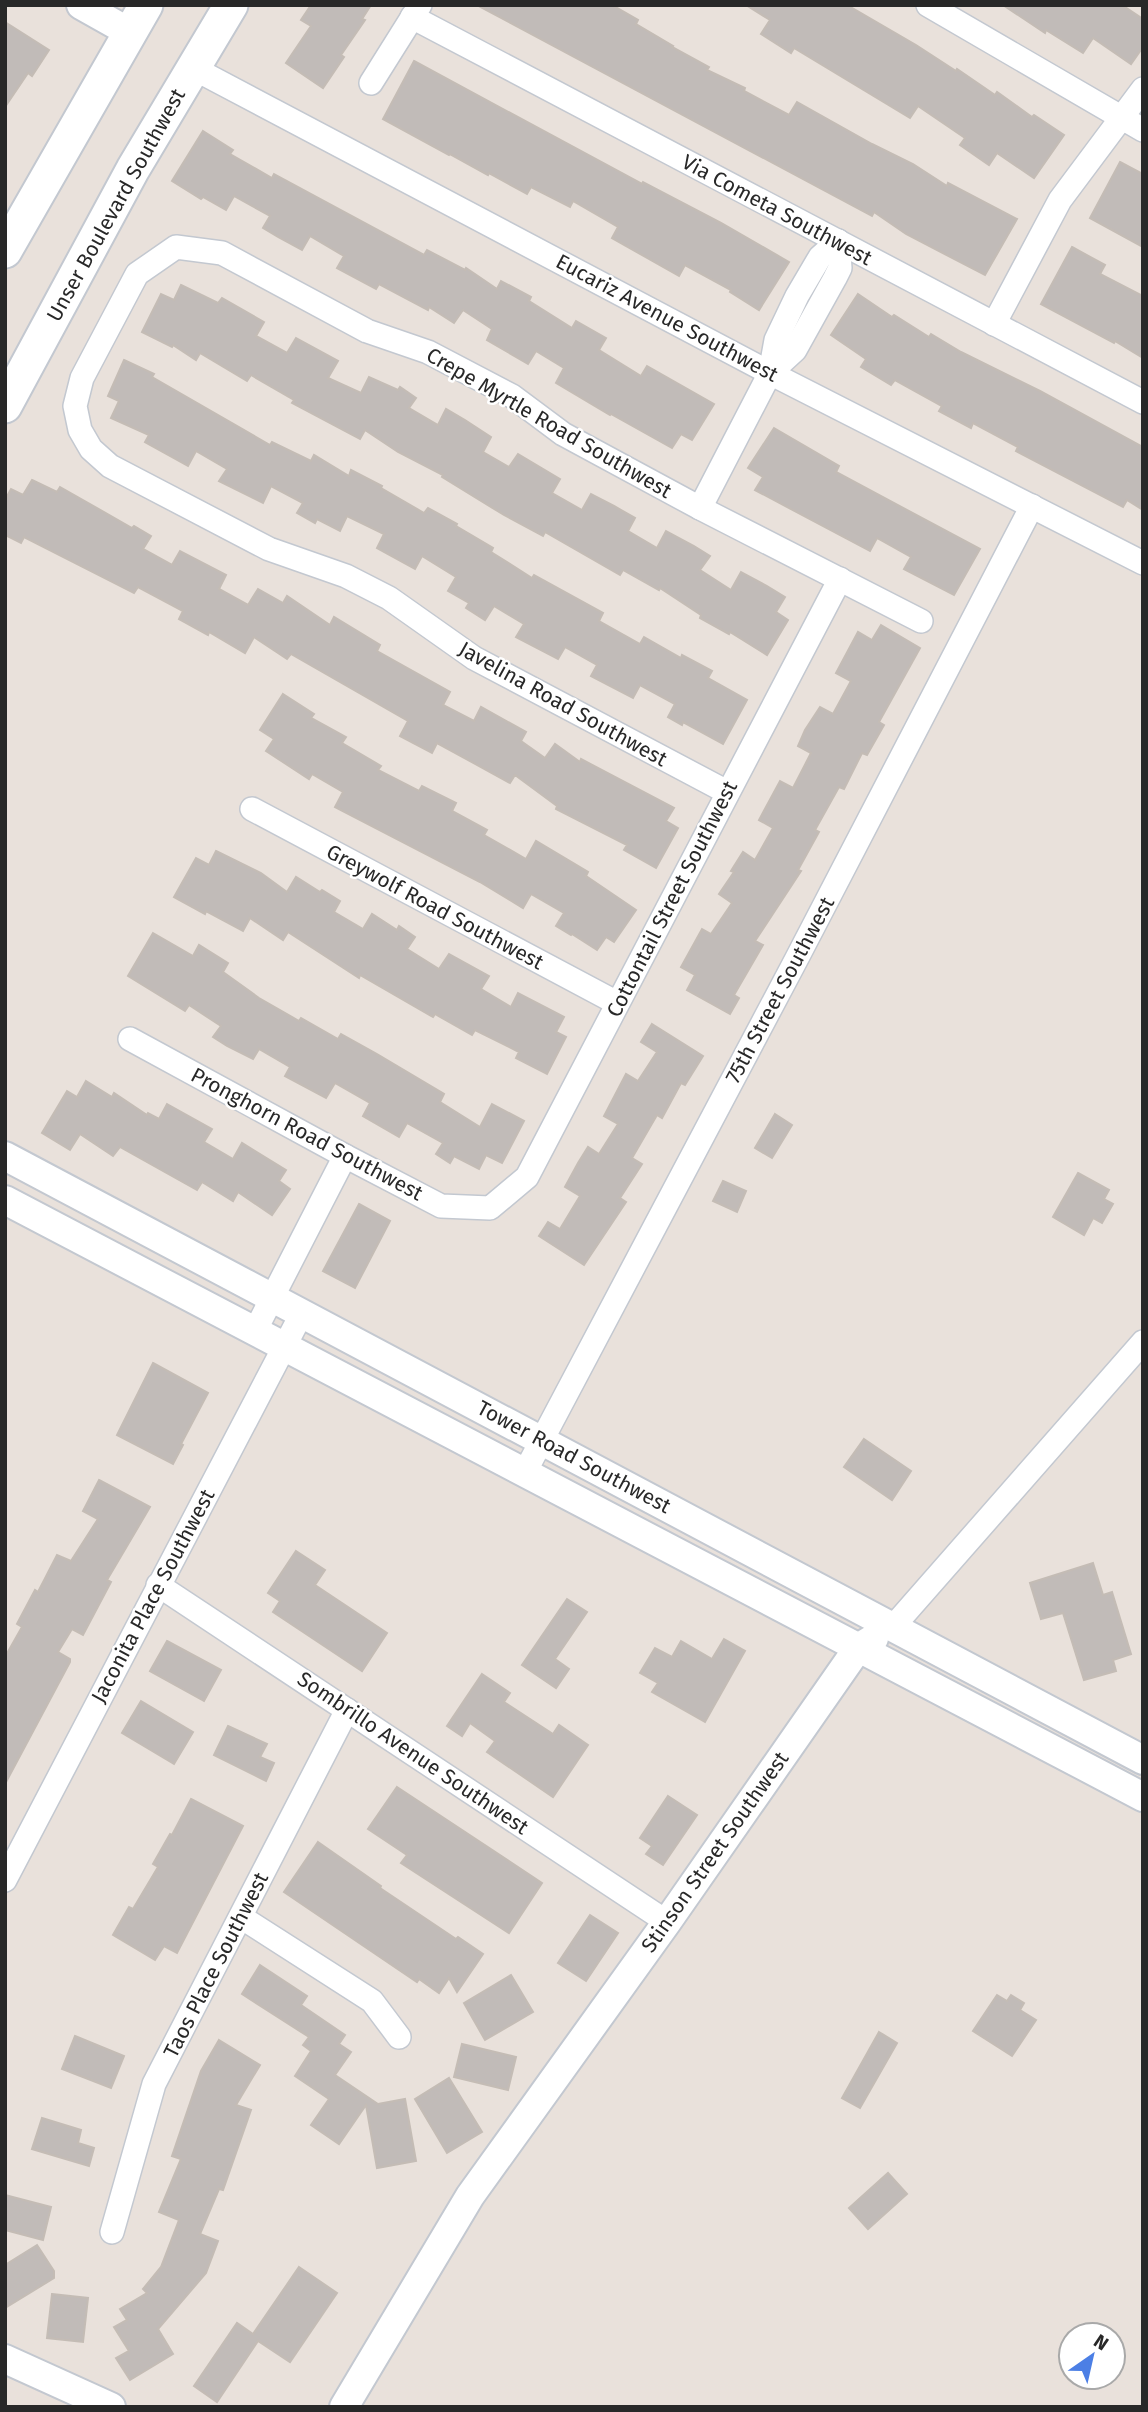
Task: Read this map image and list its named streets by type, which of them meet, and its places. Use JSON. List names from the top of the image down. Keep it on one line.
{"streets":{"main road":["Unser Boulevard Southwest"],"street":["Via Cometa Southwest","Eucariz Avenue Southwest","Crepe Myrtle Road Southwest","Javelina Road Southwest","Cottontail Street Southwest","Greywolf Road Southwest","75th Street Southwest","Pronghorn Road Southwest","Tower Road Southwest","Jaconita Place Southwest","Sombrillo Avenue Southwest","Stinson Street Southwest","Taos Place Southwest"]},"crossings":[["Unser Boulevard Southwest","Eucariz Avenue Southwest"],["Eucariz Avenue Southwest","75th Street Southwest"],["Crepe Myrtle Road Southwest","Javelina Road Southwest"],["Crepe Myrtle Road Southwest","Cottontail Street Southwest"],["Javelina Road Southwest","Cottontail Street Southwest"],["Cottontail Street Southwest","Greywolf Road Southwest"],["Cottontail Street Southwest","Pronghorn Road Southwest"],["75th Street Southwest","Tower Road Southwest"],["Tower Road Southwest","Jaconita Place Southwest"],["Tower Road Southwest","Stinson Street Southwest"],["Jaconita Place Southwest","Sombrillo Avenue Southwest"],["Sombrillo Avenue Southwest","Stinson Street Southwest"],["Sombrillo Avenue Southwest","Taos Place Southwest"]],"north":"top right"}
